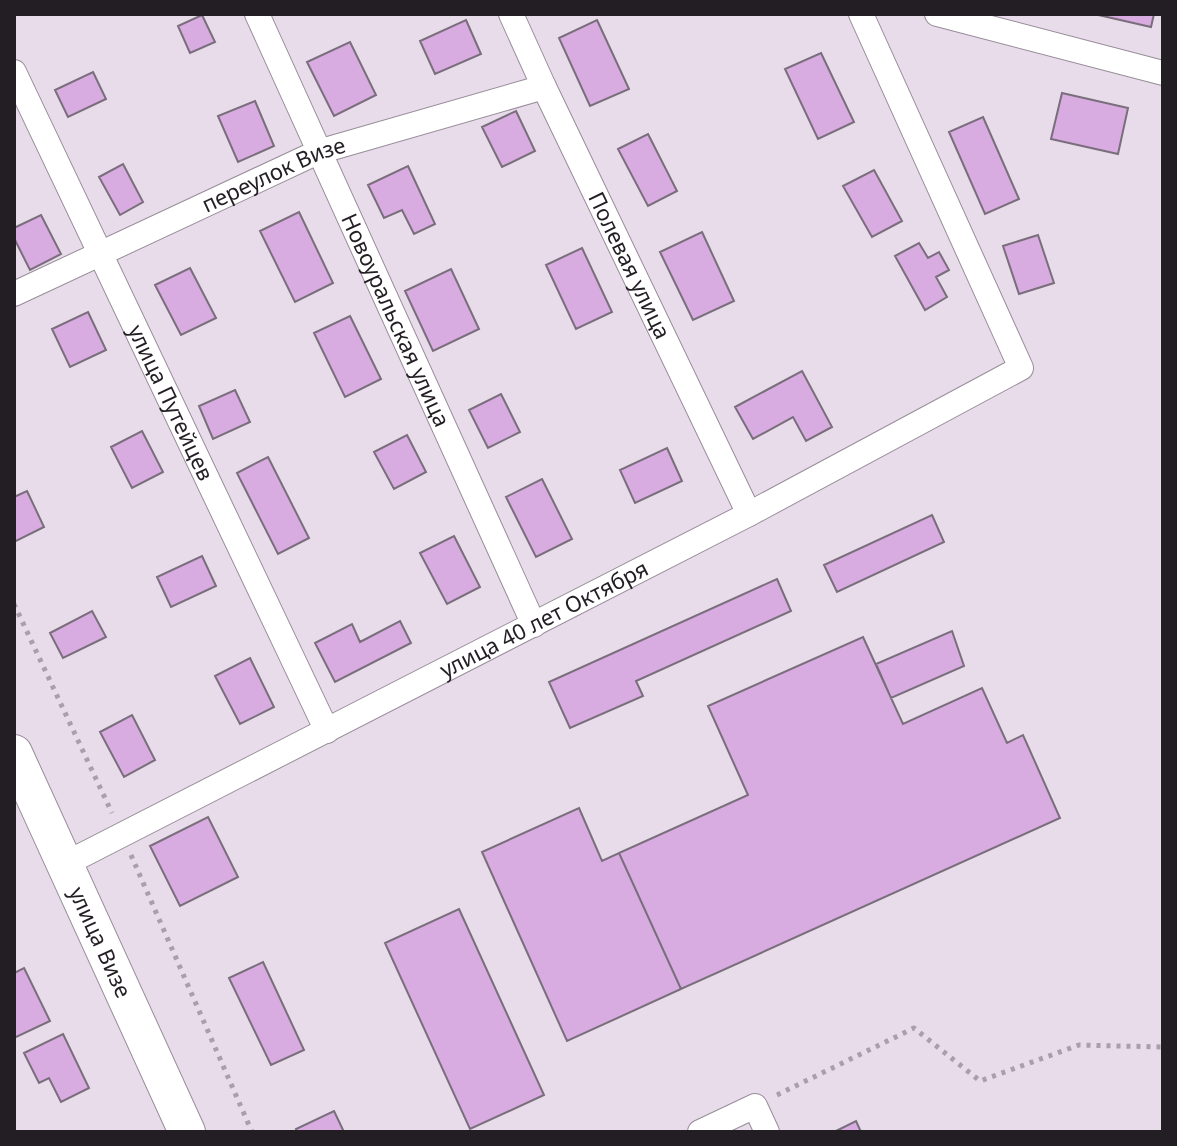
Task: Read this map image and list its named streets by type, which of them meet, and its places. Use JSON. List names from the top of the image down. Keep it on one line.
{"streets":{"street":["переулок Визе","Полевая улица","Новоуральская улица","улица Путейцев","улица 40 лет Октября","улица Визе"]},"crossings":[["переулок Визе","Полевая улица"],["переулок Визе","Новоуральская улица"],["переулок Визе","улица Путейцев"],["Полевая улица","улица 40 лет Октября"],["Новоуральская улица","улица 40 лет Октября"],["улица Путейцев","улица 40 лет Октября"],["улица 40 лет Октября","улица Визе"]]}
